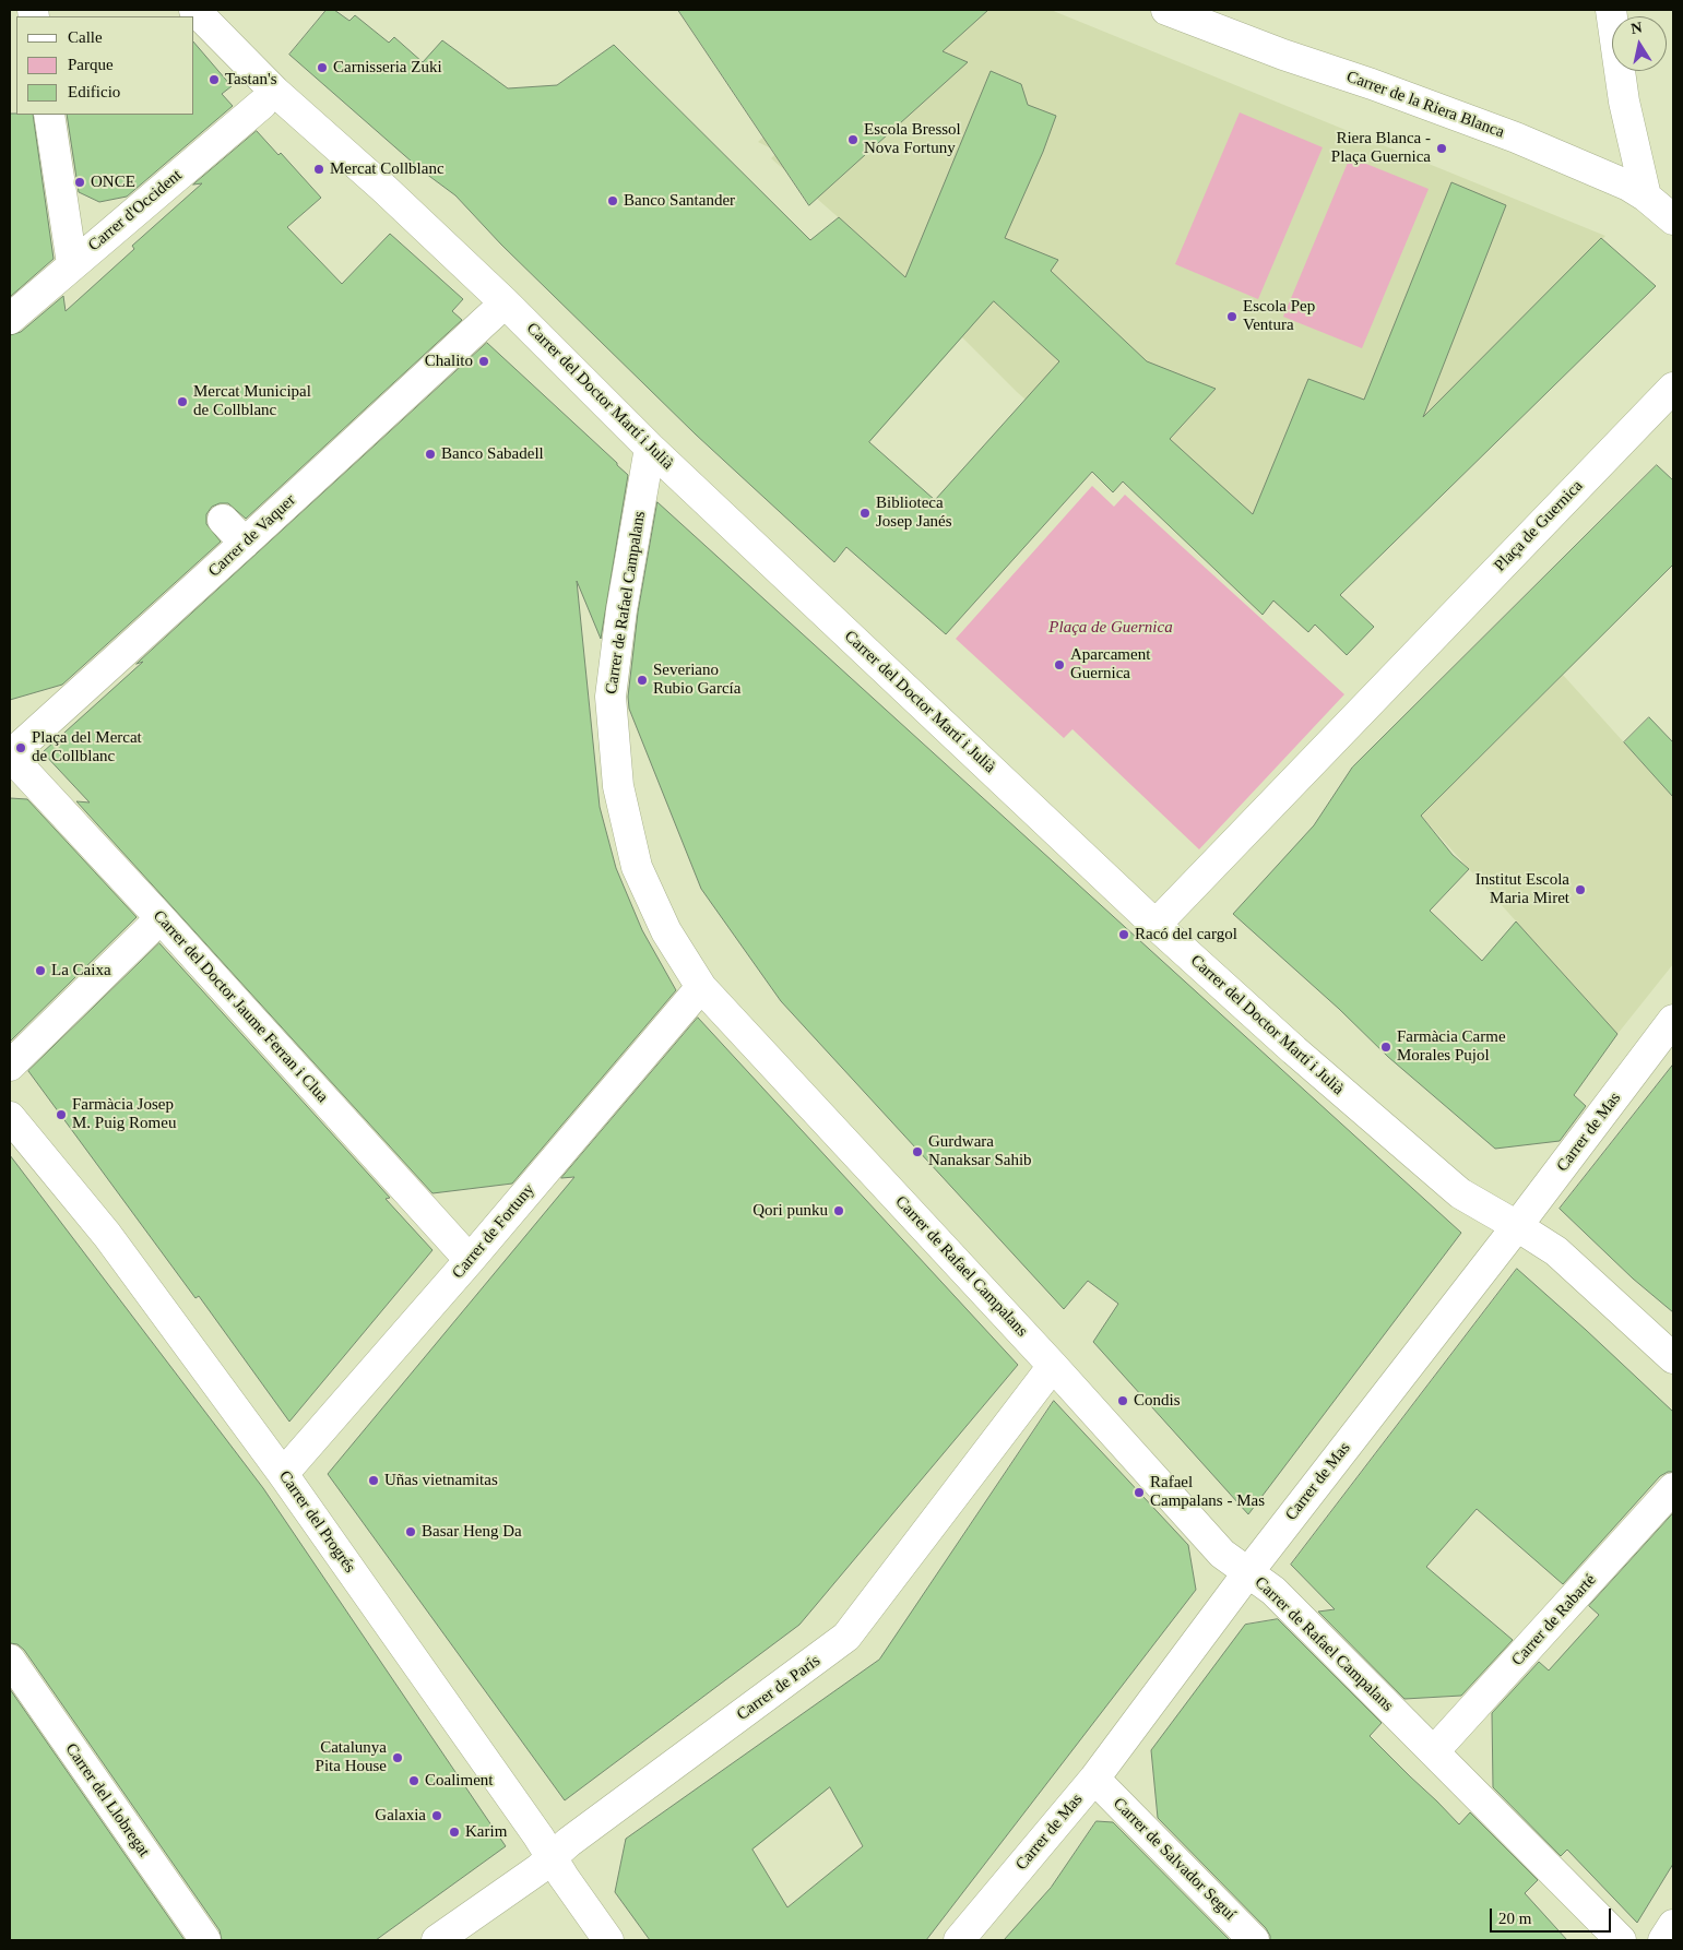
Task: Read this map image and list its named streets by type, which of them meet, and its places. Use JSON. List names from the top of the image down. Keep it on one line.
{"streets":{"street":["Carrer de la Riera Blanca","Carrer d'Occident","Carrer del Doctor Martí i Julià","Plaça de Guernica","Carrer de Vaquer","Carrer de Rafael Campalans","Carrer del Doctor Jaume Ferran i Clua","Carrer de Mas","Carrer de Fortuny","Carrer del Progrés","Carrer de Rabarté","Carrer de París","Carrer del Llobregat","Carrer de Salvador Seguí"]},"crossings":[["Carrer del Doctor Martí i Julià","Plaça de Guernica"],["Carrer del Doctor Martí i Julià","Carrer de Rafael Campalans"],["Carrer del Doctor Martí i Julià","Carrer de Mas"],["Carrer de Vaquer","Carrer del Doctor Jaume Ferran i Clua"],["Carrer de Rafael Campalans","Carrer de Mas"],["Carrer de Rafael Campalans","Carrer de Fortuny"],["Carrer de Rafael Campalans","Carrer de Rabarté"],["Carrer de Rafael Campalans","Carrer de París"],["Carrer del Doctor Jaume Ferran i Clua","Carrer de Fortuny"],["Carrer de Mas","Carrer de Salvador Seguí"],["Carrer de Fortuny","Carrer del Progrés"],["Carrer del Progrés","Carrer de París"]],"parks":["Plaça de Guernica"],"places":["Carnisseria Zuki","Tastan's","Escola Bressol Nova Fortuny","Riera Blanca - Plaça Guernica","Mercat Collblanc","ONCE","Banco Santander","Escola Pep Ventura","Chalito","Mercat Municipal de Collblanc","Banco Sabadell","Biblioteca Josep Janés","Aparcament Guernica","Severiano Rubio García","Plaça del Mercat de Collblanc","Institut Escola Maria Miret","Racó del cargol","La Caixa","Farmàcia Carme Morales Pujol","Farmàcia Josep M. Puig Romeu","Gurdwara Nanaksar Sahib","Qori punku","Condis","Uñas vietnamitas","Rafael Campalans - Mas","Basar Heng Da","Catalunya Pita House","Coaliment","Galaxia","Karim"],"legend":["Calle","Parque","Edificio"],"scale_bar":"20 m","north":"top"}
